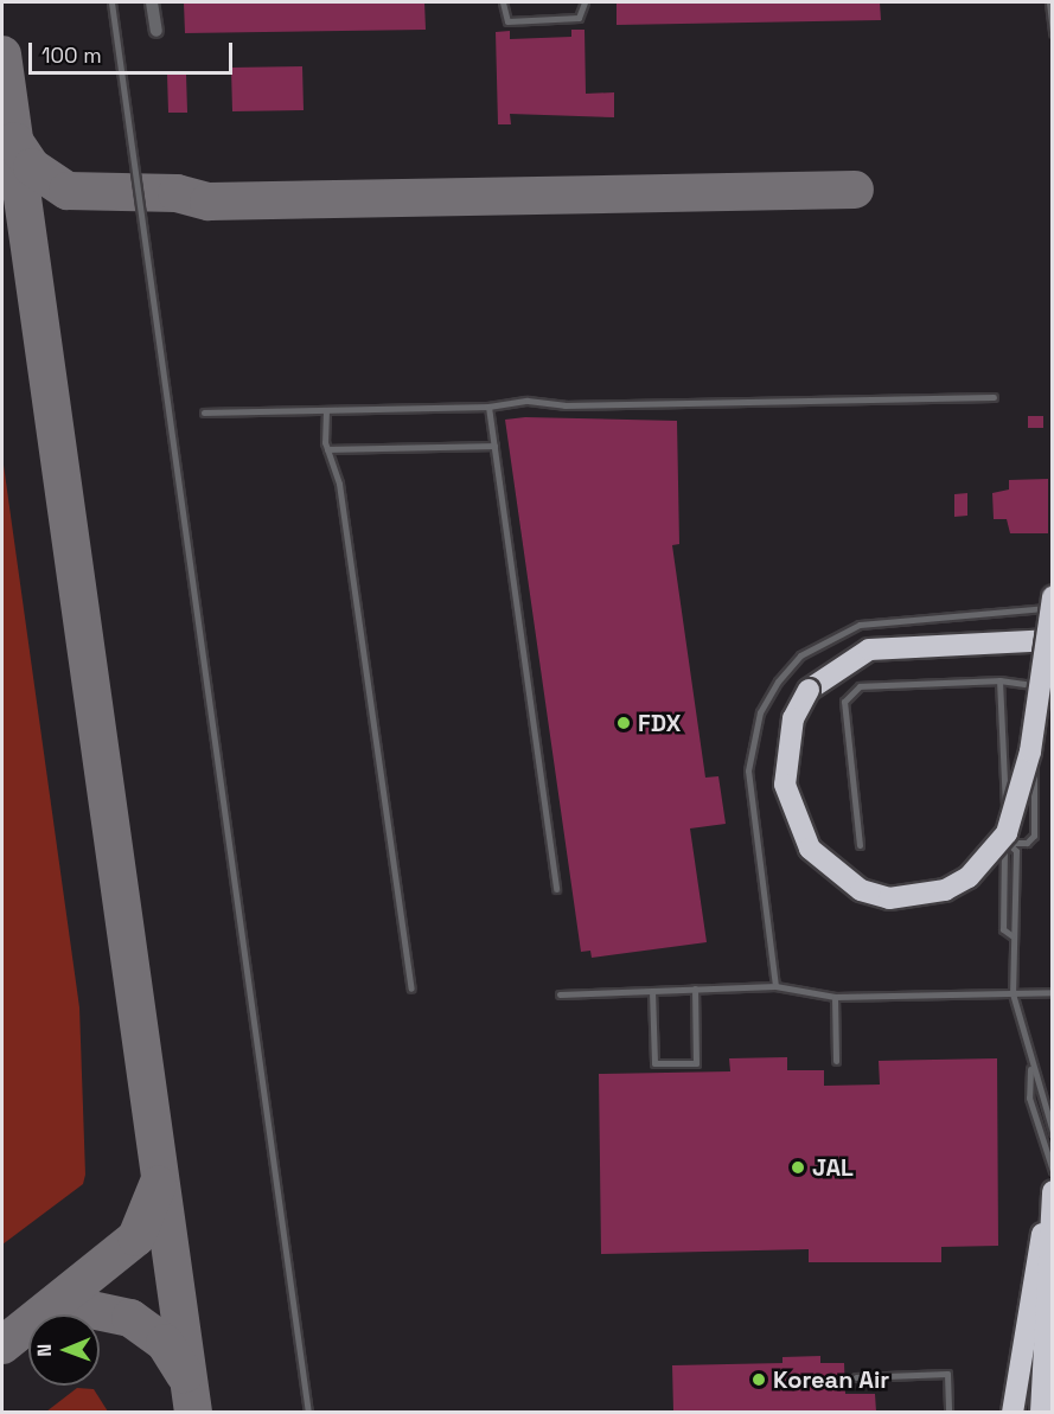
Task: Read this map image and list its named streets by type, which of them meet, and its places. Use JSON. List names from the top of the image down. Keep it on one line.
{"places":["FDX","JAL","Korean Air"],"scale_bar":"100 m","north":"left"}
